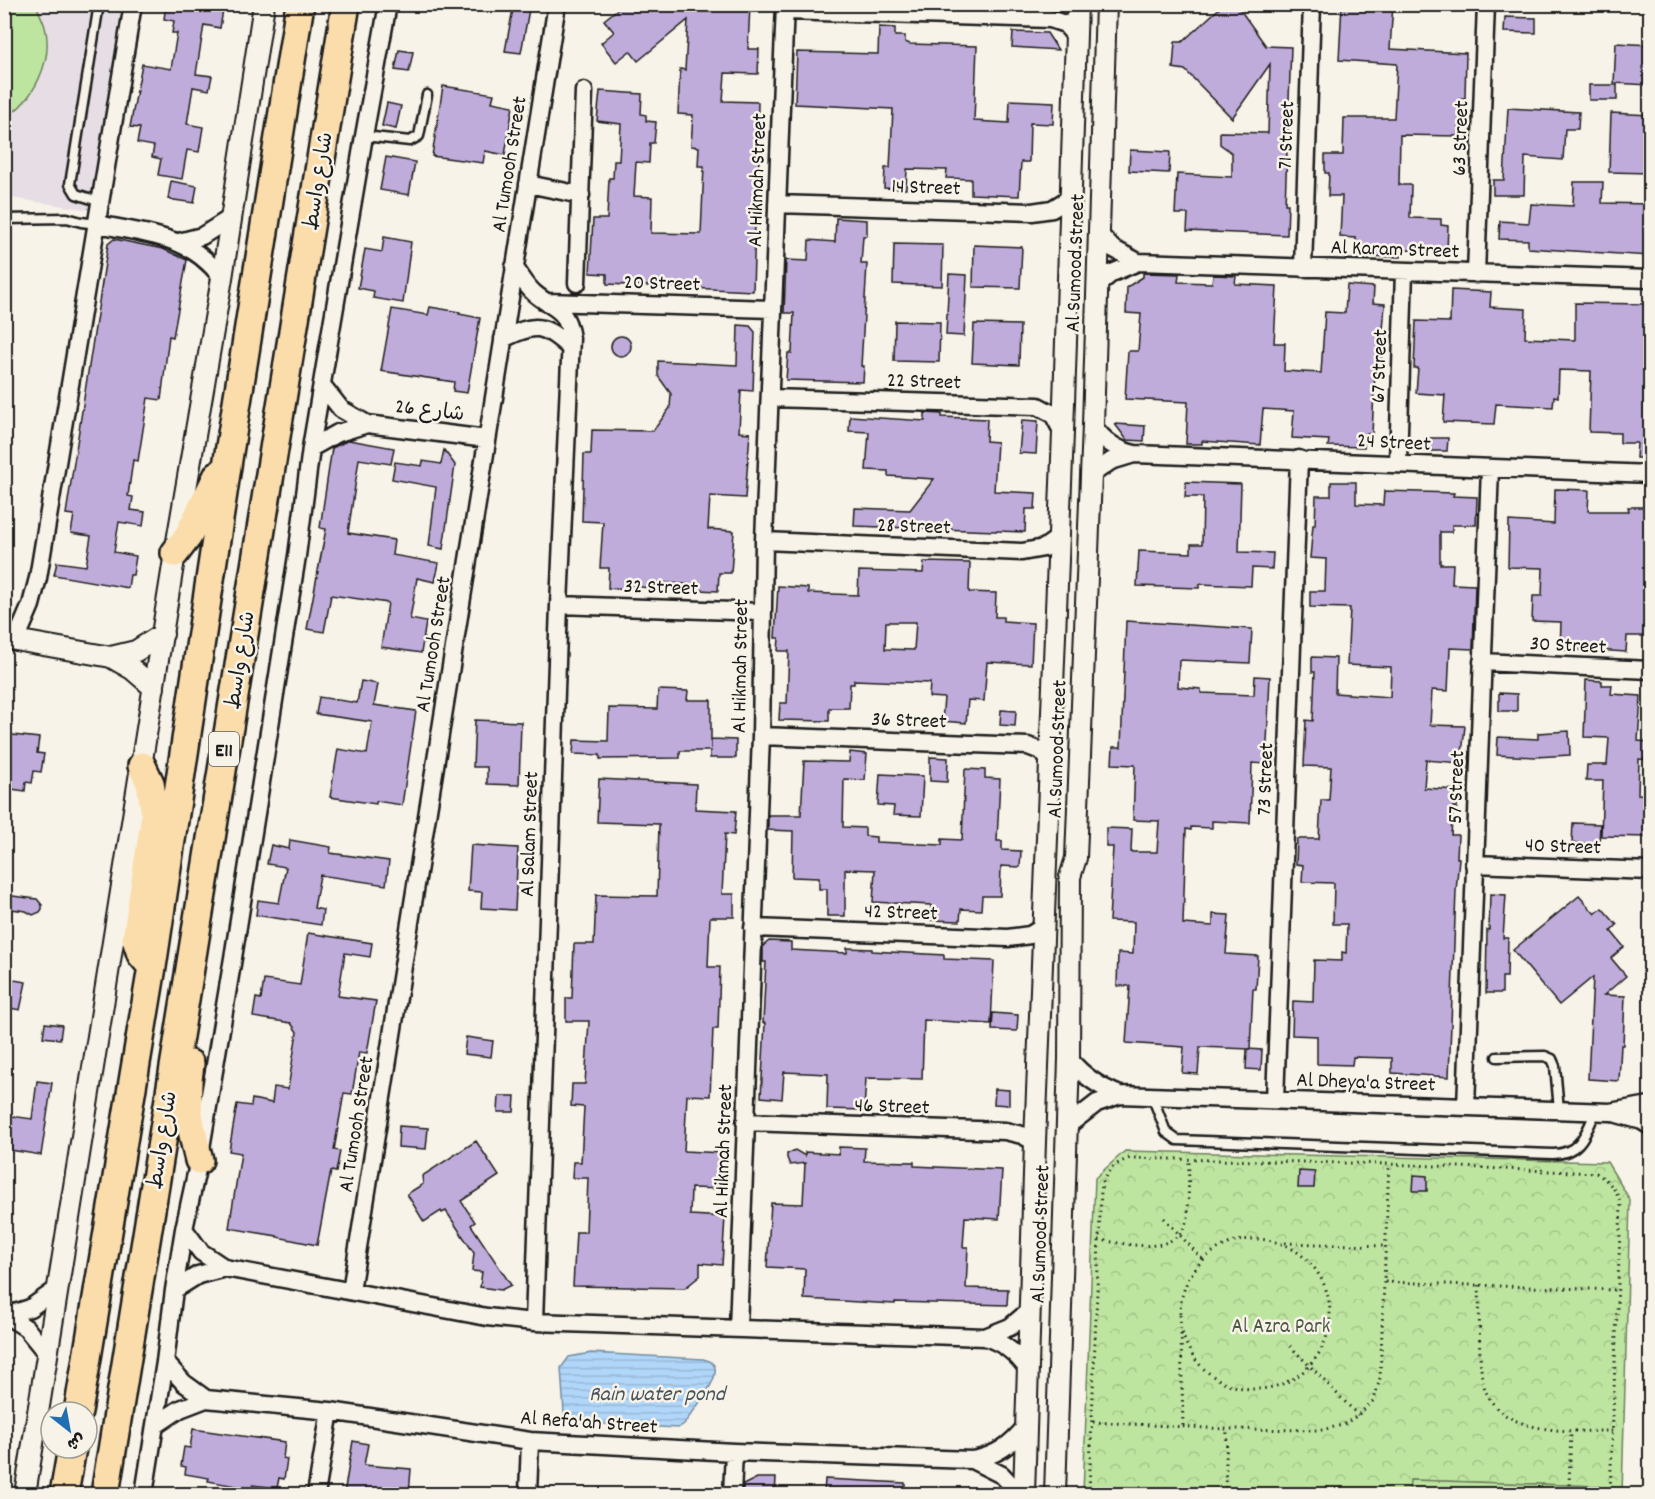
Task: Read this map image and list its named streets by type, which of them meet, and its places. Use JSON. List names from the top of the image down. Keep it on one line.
{"streets":{"highway":["شارع واسط","E11"],"street":["71 Street","63 Street","Al Tumooh Street","Al Hikmah Street","14 Street","Al Karam Street","Al Sumood Street","20 Street","67 Street","22 Street","شارع 26","24 Street","28 Street","32 Street","30 Street","36 Street","73 Street","57 Street","Al Salam Street","40 Street","42 Street","Al Dheya'a Street","46 Street","Al Refa'ah Street"]},"crossings":[["71 Street","Al Karam Street"],["63 Street","Al Karam Street"],["Al Tumooh Street","شارع 26"],["Al Tumooh Street","Al Salam Street"],["Al Hikmah Street","14 Street"],["Al Hikmah Street","20 Street"],["Al Hikmah Street","22 Street"],["Al Hikmah Street","28 Street"],["Al Hikmah Street","32 Street"],["Al Hikmah Street","36 Street"],["Al Hikmah Street","42 Street"],["Al Hikmah Street","46 Street"],["14 Street","Al Sumood Street"],["Al Karam Street","Al Sumood Street"],["Al Karam Street","67 Street"],["Al Sumood Street","22 Street"],["Al Sumood Street","24 Street"],["Al Sumood Street","28 Street"],["Al Sumood Street","36 Street"],["Al Sumood Street","42 Street"],["Al Sumood Street","Al Dheya'a Street"],["Al Sumood Street","46 Street"],["Al Sumood Street","Al Refa'ah Street"],["20 Street","Al Salam Street"],["67 Street","24 Street"],["24 Street","73 Street"],["24 Street","57 Street"],["32 Street","Al Salam Street"],["30 Street","57 Street"],["73 Street","Al Dheya'a Street"],["57 Street","40 Street"],["57 Street","Al Dheya'a Street"]],"water":["Rain water pond"],"parks":["Al Azra Park"],"north":"bottom right"}
